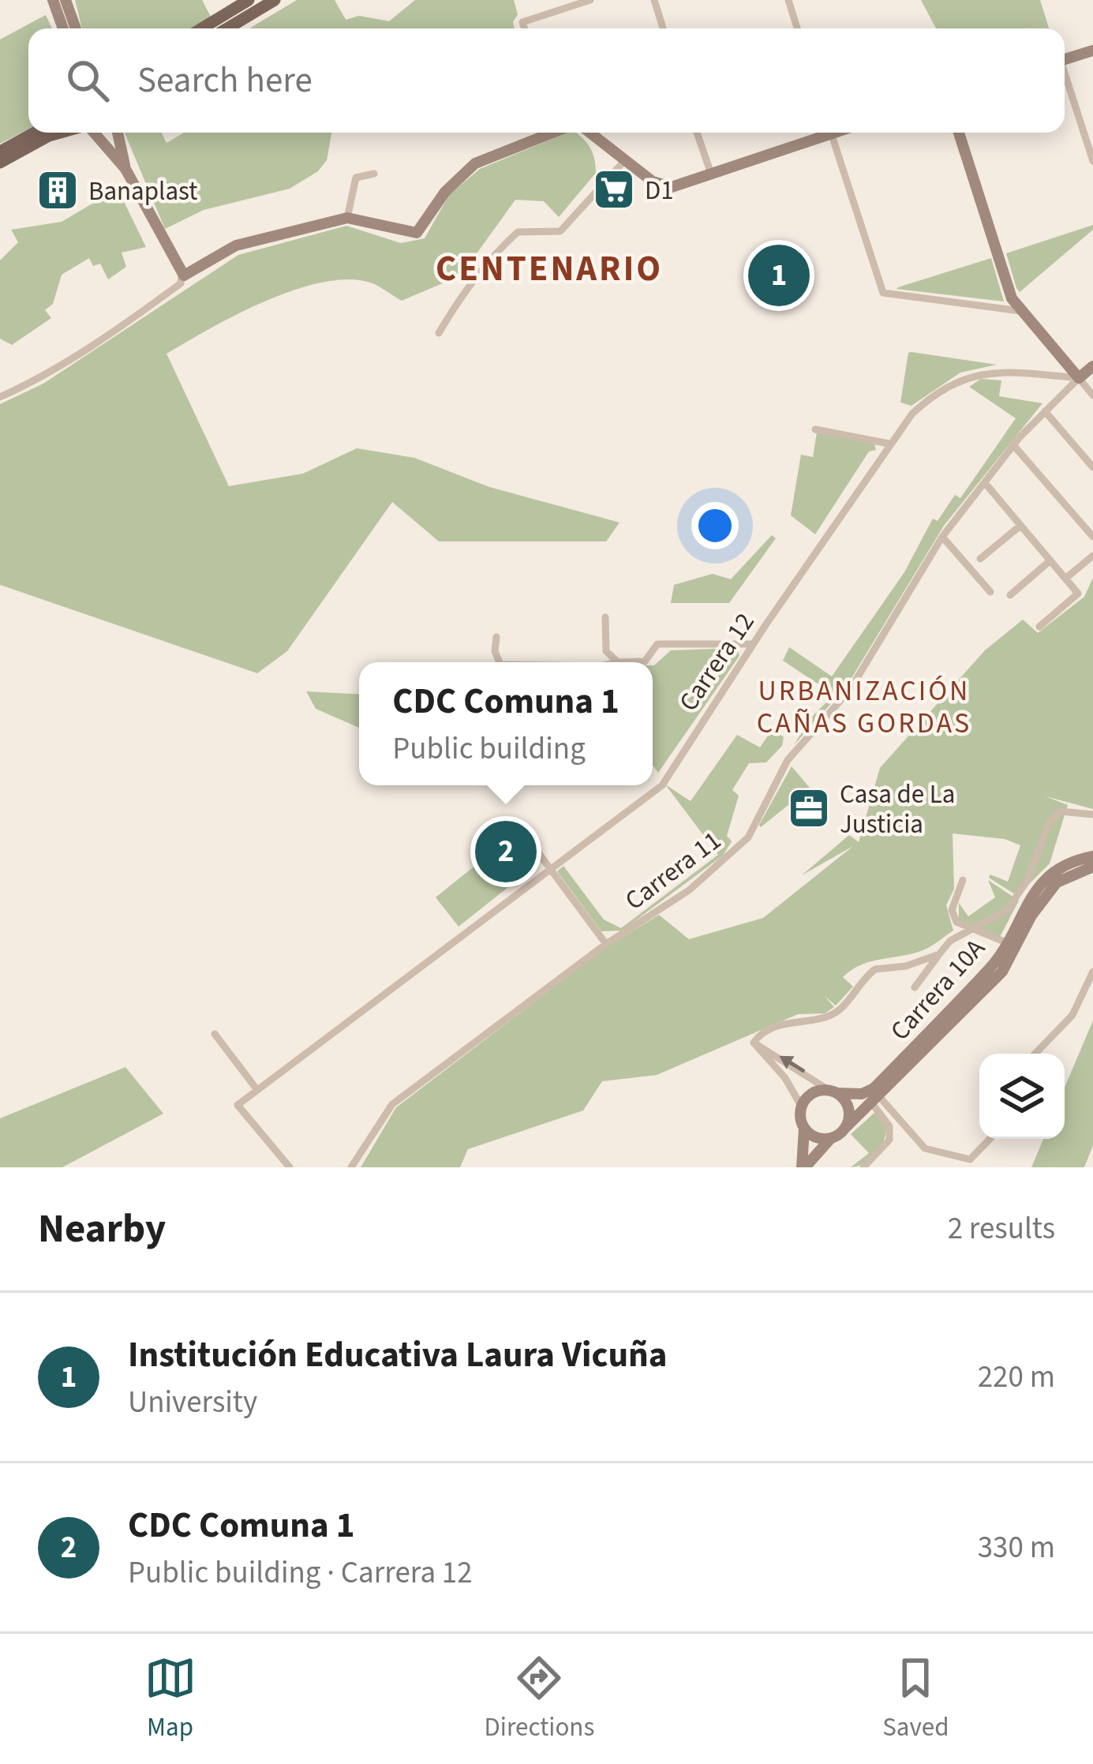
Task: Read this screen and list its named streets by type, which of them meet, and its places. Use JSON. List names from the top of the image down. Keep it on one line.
{"streets":{"street":["Carrera 12","Carrera 11","Carrera 10A"]},"crossings":[["Carrera 12","Carrera 11"]],"districts":["CENTENARIO","URBANIZACIÓN CAÑAS GORDAS"],"places":{"supermarket":["D1"],"building":["Banaplast"],"office":["Casa de La Justicia"]},"page":{"search":"Search here","pins":["1","2"],"popup":["CDC Comuna 1","Public building"],"heading":["Nearby","2 results"],"list":[{"mark":"1","name":"Institución Educativa Laura Vicuña","note":"University","value":"220 m"},{"mark":"2","name":"CDC Comuna 1","note":"Public building · Carrera 12","value":"330 m"}],"nav":["Map","Directions","Saved"]}}
